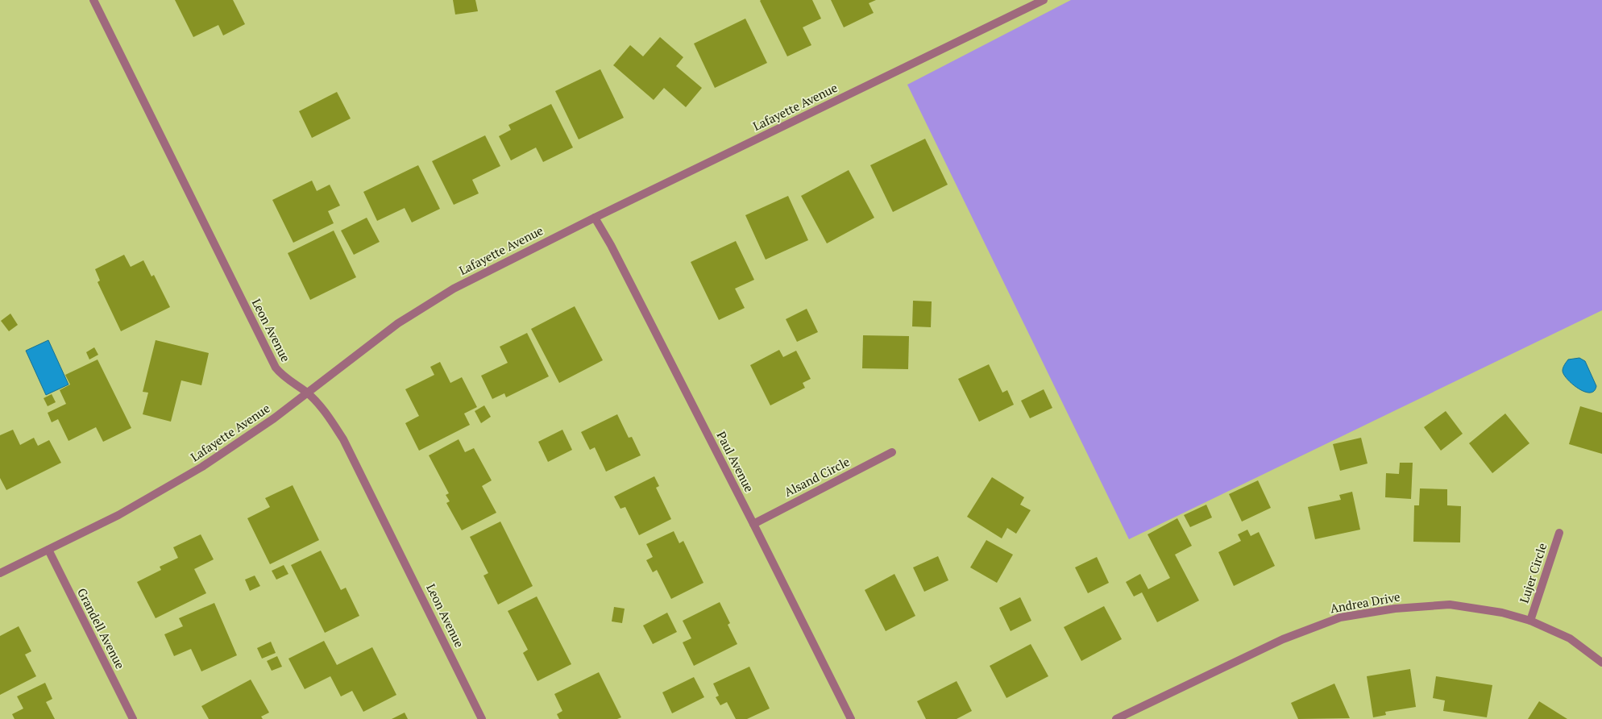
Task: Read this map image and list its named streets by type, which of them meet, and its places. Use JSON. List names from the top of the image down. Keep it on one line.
{"streets":{"street":["Lafayette Avenue","Leon Avenue","Paul Avenue","Alsand Circle","Lujer Circle","Andrea Drive","Grandell Avenue"]},"crossings":[["Lafayette Avenue","Leon Avenue"],["Lafayette Avenue","Paul Avenue"],["Lafayette Avenue","Grandell Avenue"],["Paul Avenue","Alsand Circle"],["Lujer Circle","Andrea Drive"]]}
